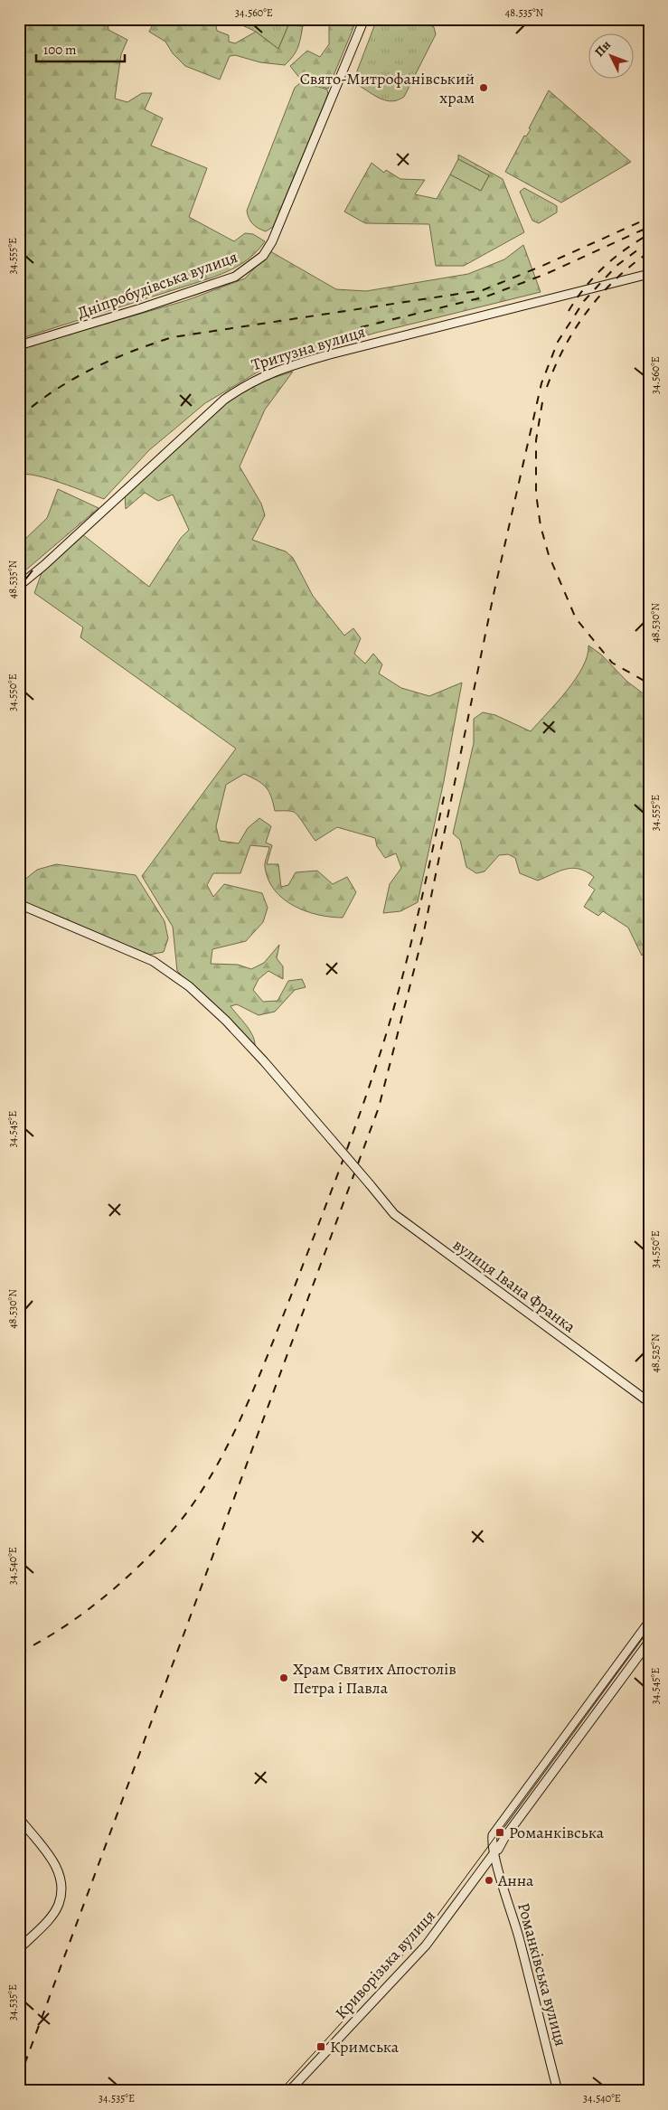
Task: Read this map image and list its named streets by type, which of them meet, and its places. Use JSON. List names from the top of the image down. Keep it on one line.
{"streets":{"street":["Дніпробудівська вулиця","Тритузна вулиця","вулиця Івана Франка","Криворізька вулиця","Романківська вулиця"]},"places":{"other":["Свято-Митрофанівський храм","Храм Святих Апостолів Петра і Павла","Анна"],"transit":["Романківська","Кримська"]},"scale_bar":"100 m","north":"top left","coordinates":["34.560°E","48.535°N","34.555°E","48.530°N","34.550°E","34.545°E","48.525°N","34.540°E","34.535°E"]}
